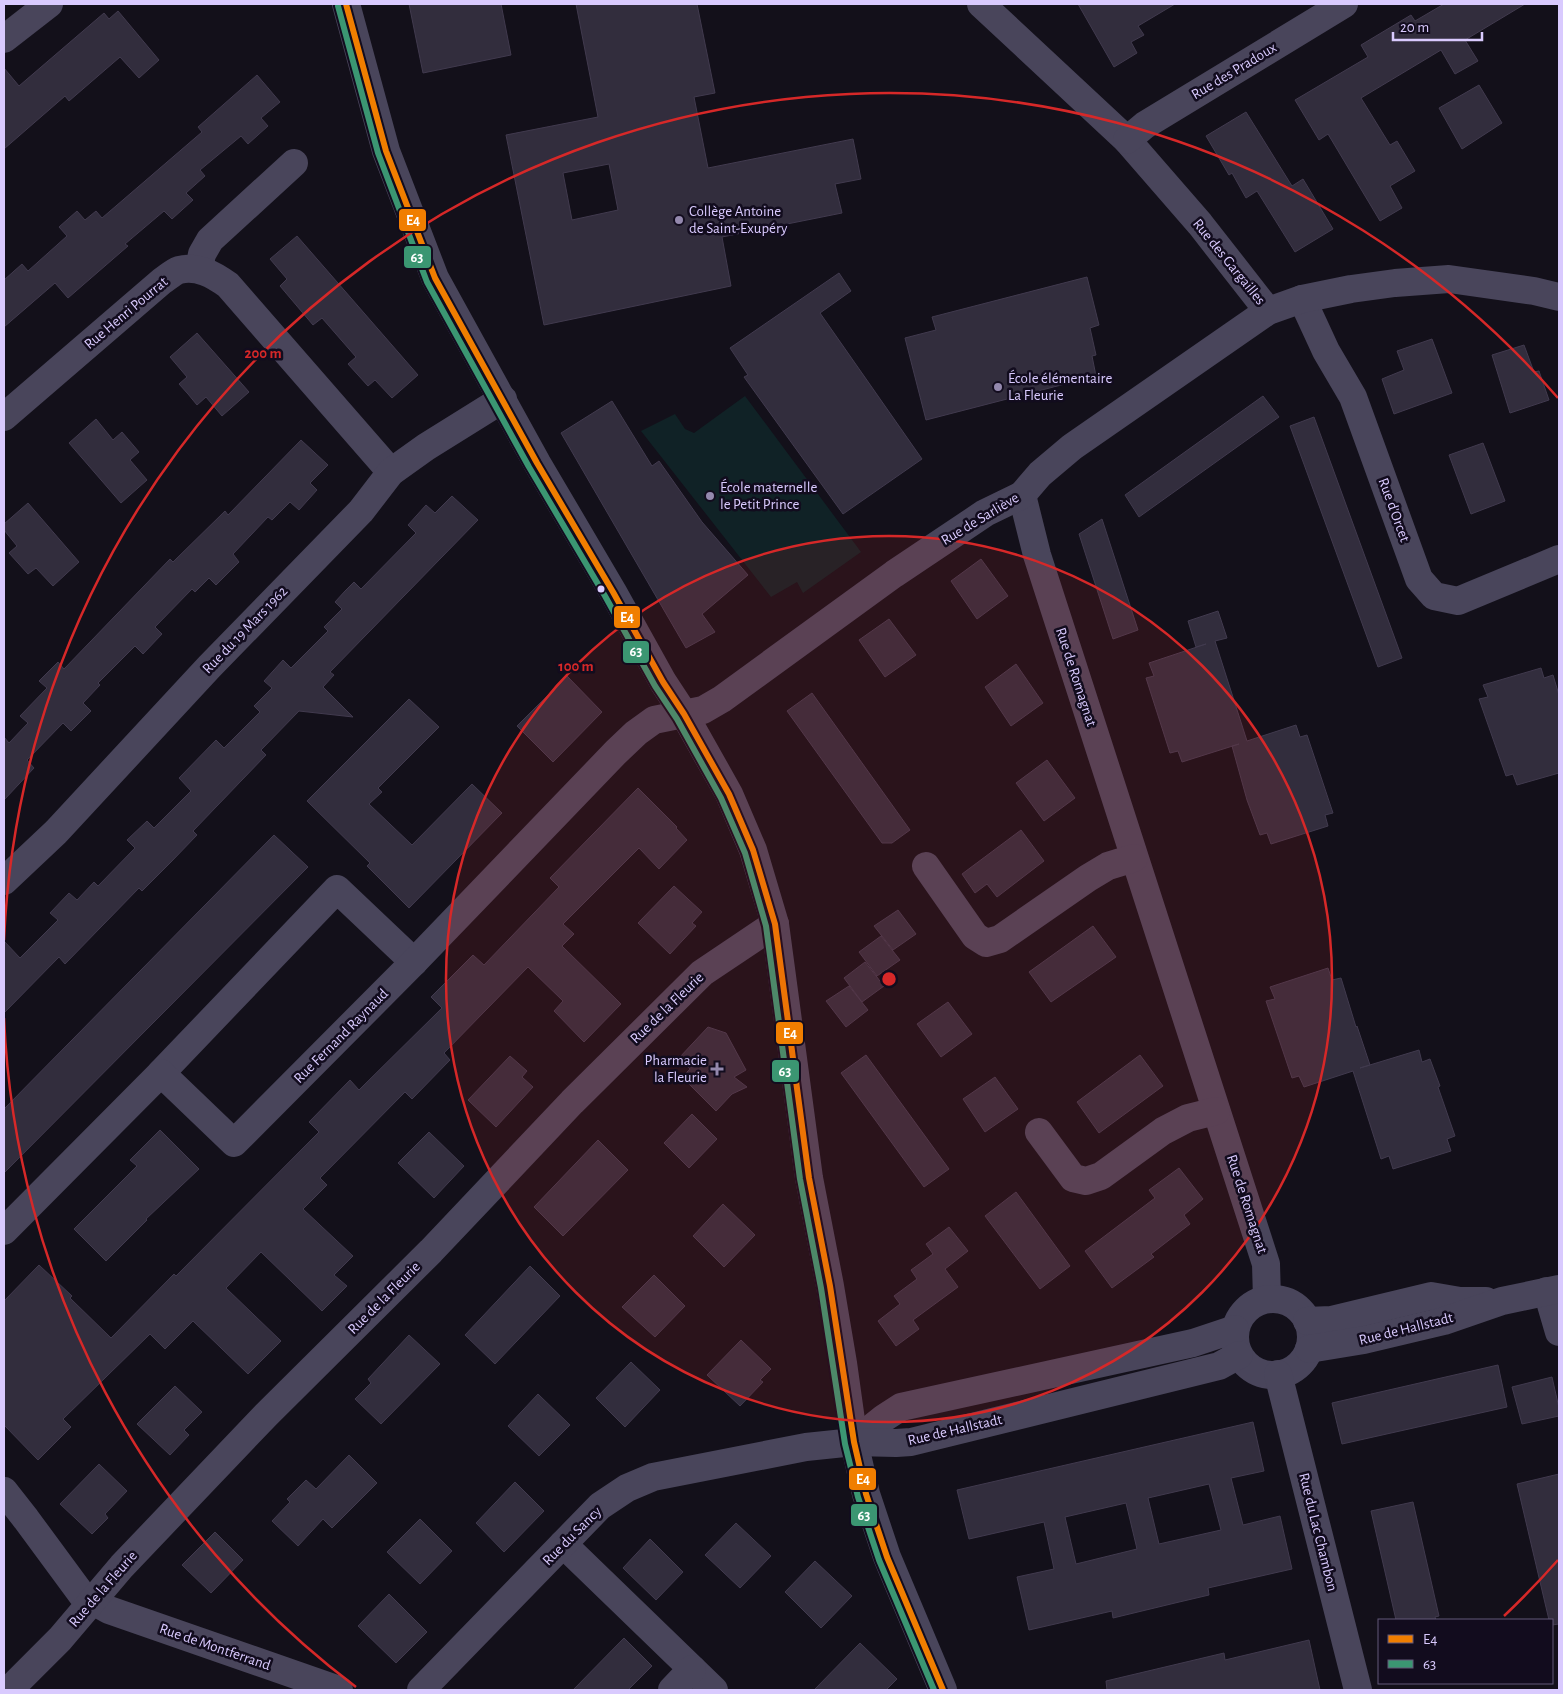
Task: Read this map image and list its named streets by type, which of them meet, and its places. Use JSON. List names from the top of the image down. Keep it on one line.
{"streets":{"street":["Rue des Pradoux","Rue des Gargailles","Rue Henri Pourrat","Rue d'Orcet","Rue de Sarliève","Rue du 19 Mars 1962","Rue de Romagnat","Rue de la Fleurie","Rue Fernand Raynaud","Rue de Hallstadt","Rue du Lac Chambon","Rue du Sancy","Rue de Montferrand"]},"crossings":[["Rue des Pradoux","Rue des Gargailles"],["Rue des Gargailles","Rue d'Orcet"],["Rue des Gargailles","Rue de Sarliève"],["Rue de Sarliève","Rue de Romagnat"],["Rue de Sarliève","Rue Fernand Raynaud"],["Rue de Romagnat","Rue de Hallstadt"],["Rue de Romagnat","Rue du Lac Chambon"],["Rue de la Fleurie","Rue de Montferrand"],["Rue de Hallstadt","Rue du Lac Chambon"],["Rue de Hallstadt","Rue du Sancy"]],"places":{"other":["Collège Antoine de Saint-Exupéry","École élémentaire La Fleurie","École maternelle le Petit Prince"],"health":["Pharmacie la Fleurie"]},"lines":["transit line E4","transit line 63"],"legend":["E4","63"],"scale_bar":"20 m","rings":["200 m","100 m"]}
